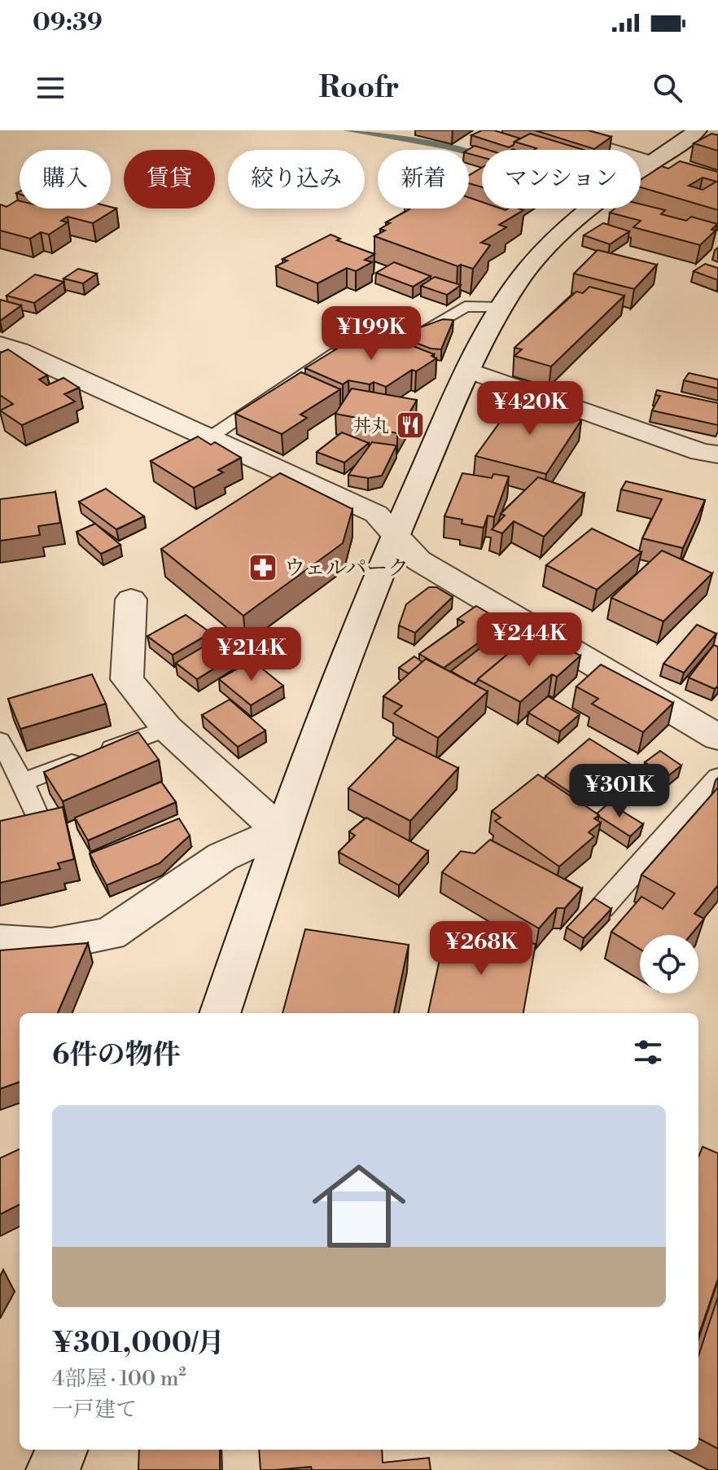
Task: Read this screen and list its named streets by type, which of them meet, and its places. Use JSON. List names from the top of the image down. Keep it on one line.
{"places":{"restaurant":["丼丸"],"pharmacy":["ウェルパーク"]},"page":{"status":"09:39","header":"Roofr","chip":["購入","賃貸","絞り込み","新着","マンション"],"price":["¥199K","¥420K","¥244K","¥214K","¥301K","¥268K"],"heading":"6件の物件","list":[{"name":"¥301,000/月","note":"4部屋 · 100 m² · 一戸建て"}]}}
